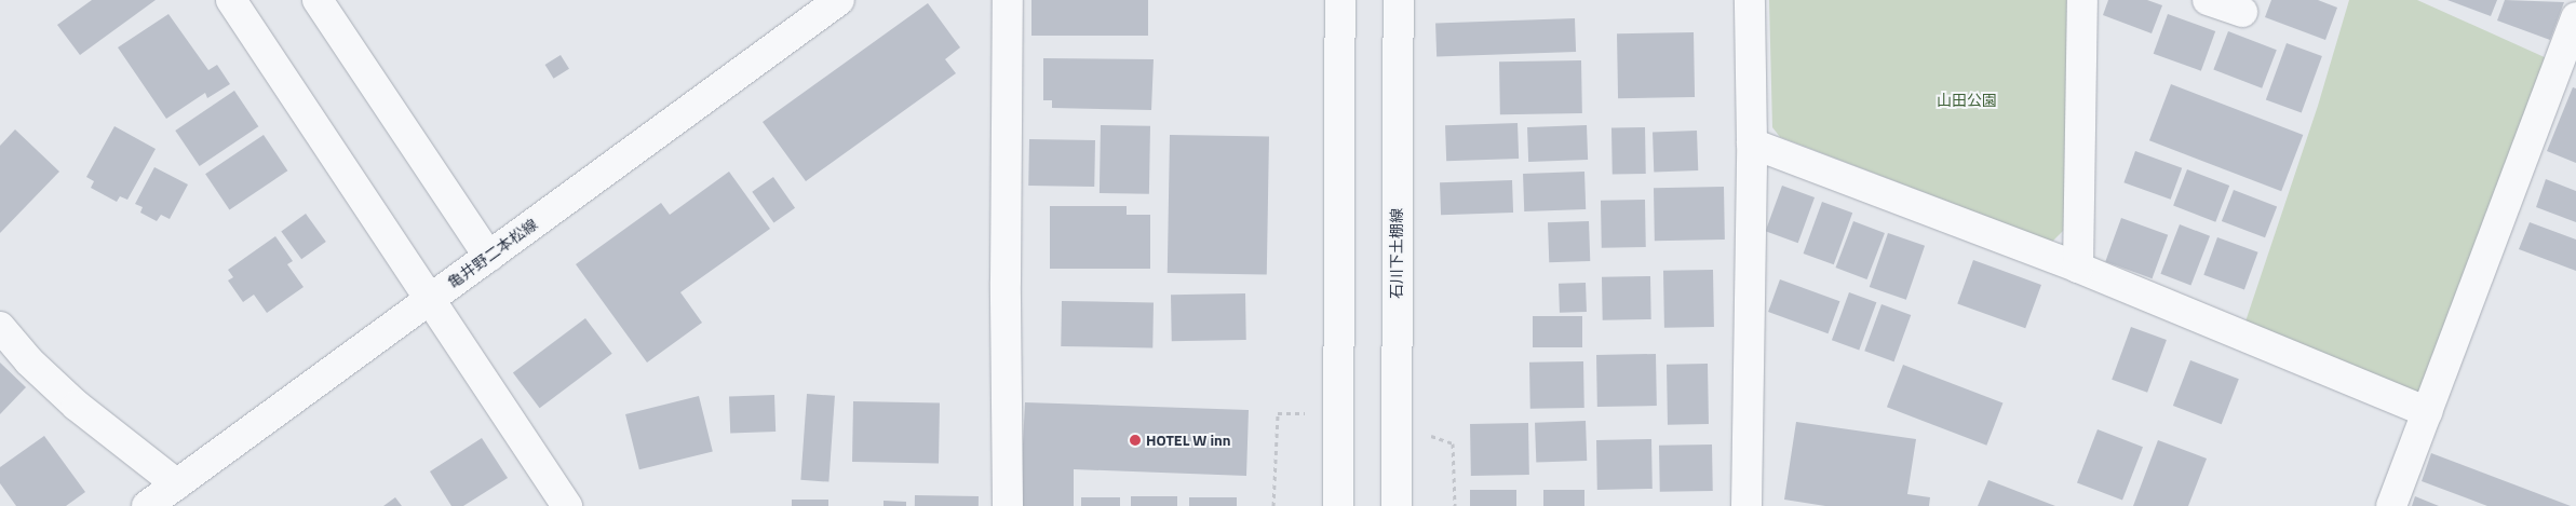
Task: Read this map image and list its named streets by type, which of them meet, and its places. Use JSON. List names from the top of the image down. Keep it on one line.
{"streets":{"street":["亀井野二本松線","石川下土棚線"]},"parks":["山田公園"],"places":["HOTEL W inn"]}
